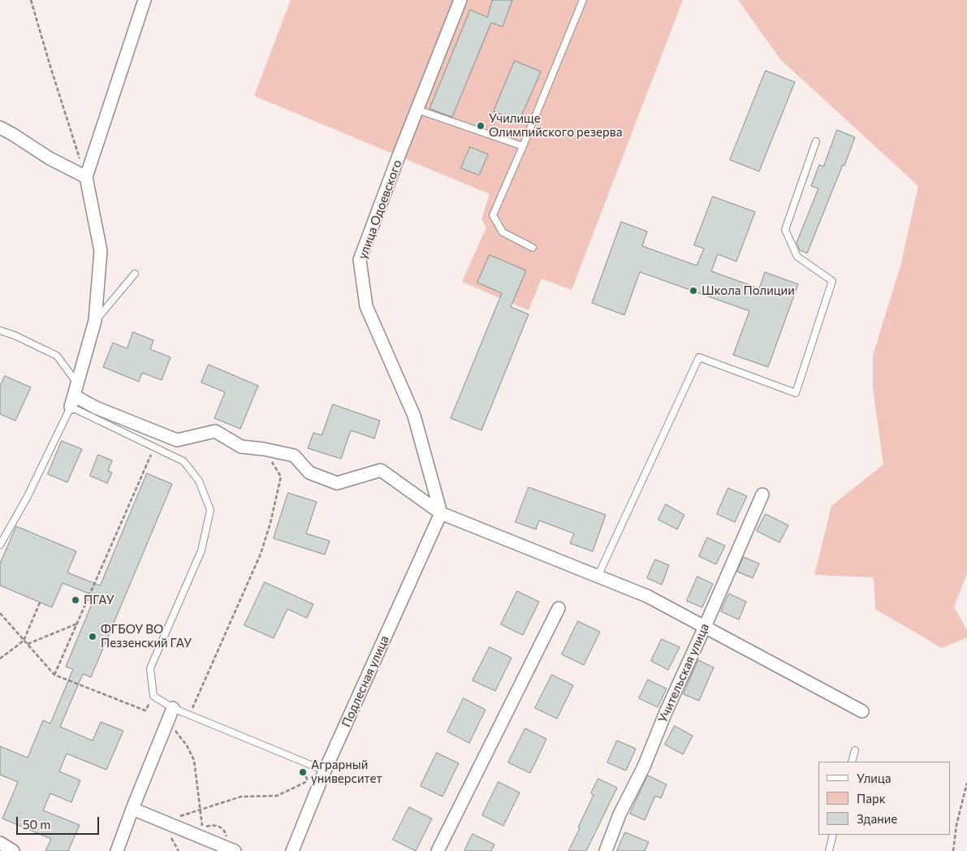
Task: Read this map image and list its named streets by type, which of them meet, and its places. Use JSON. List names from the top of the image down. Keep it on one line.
{"streets":{"street":["улица Одоевского","Учительская улица","Подлесная улица"]},"crossings":[["улица Одоевского","Подлесная улица"]],"places":["Училище Олимпийского резерва","Школа Полиции","ПГАУ","ФГБОУ ВО Пеззенский ГАУ","Аграрный университет"],"legend":["Улица","Парк","Здание"],"scale_bar":"50 m"}
